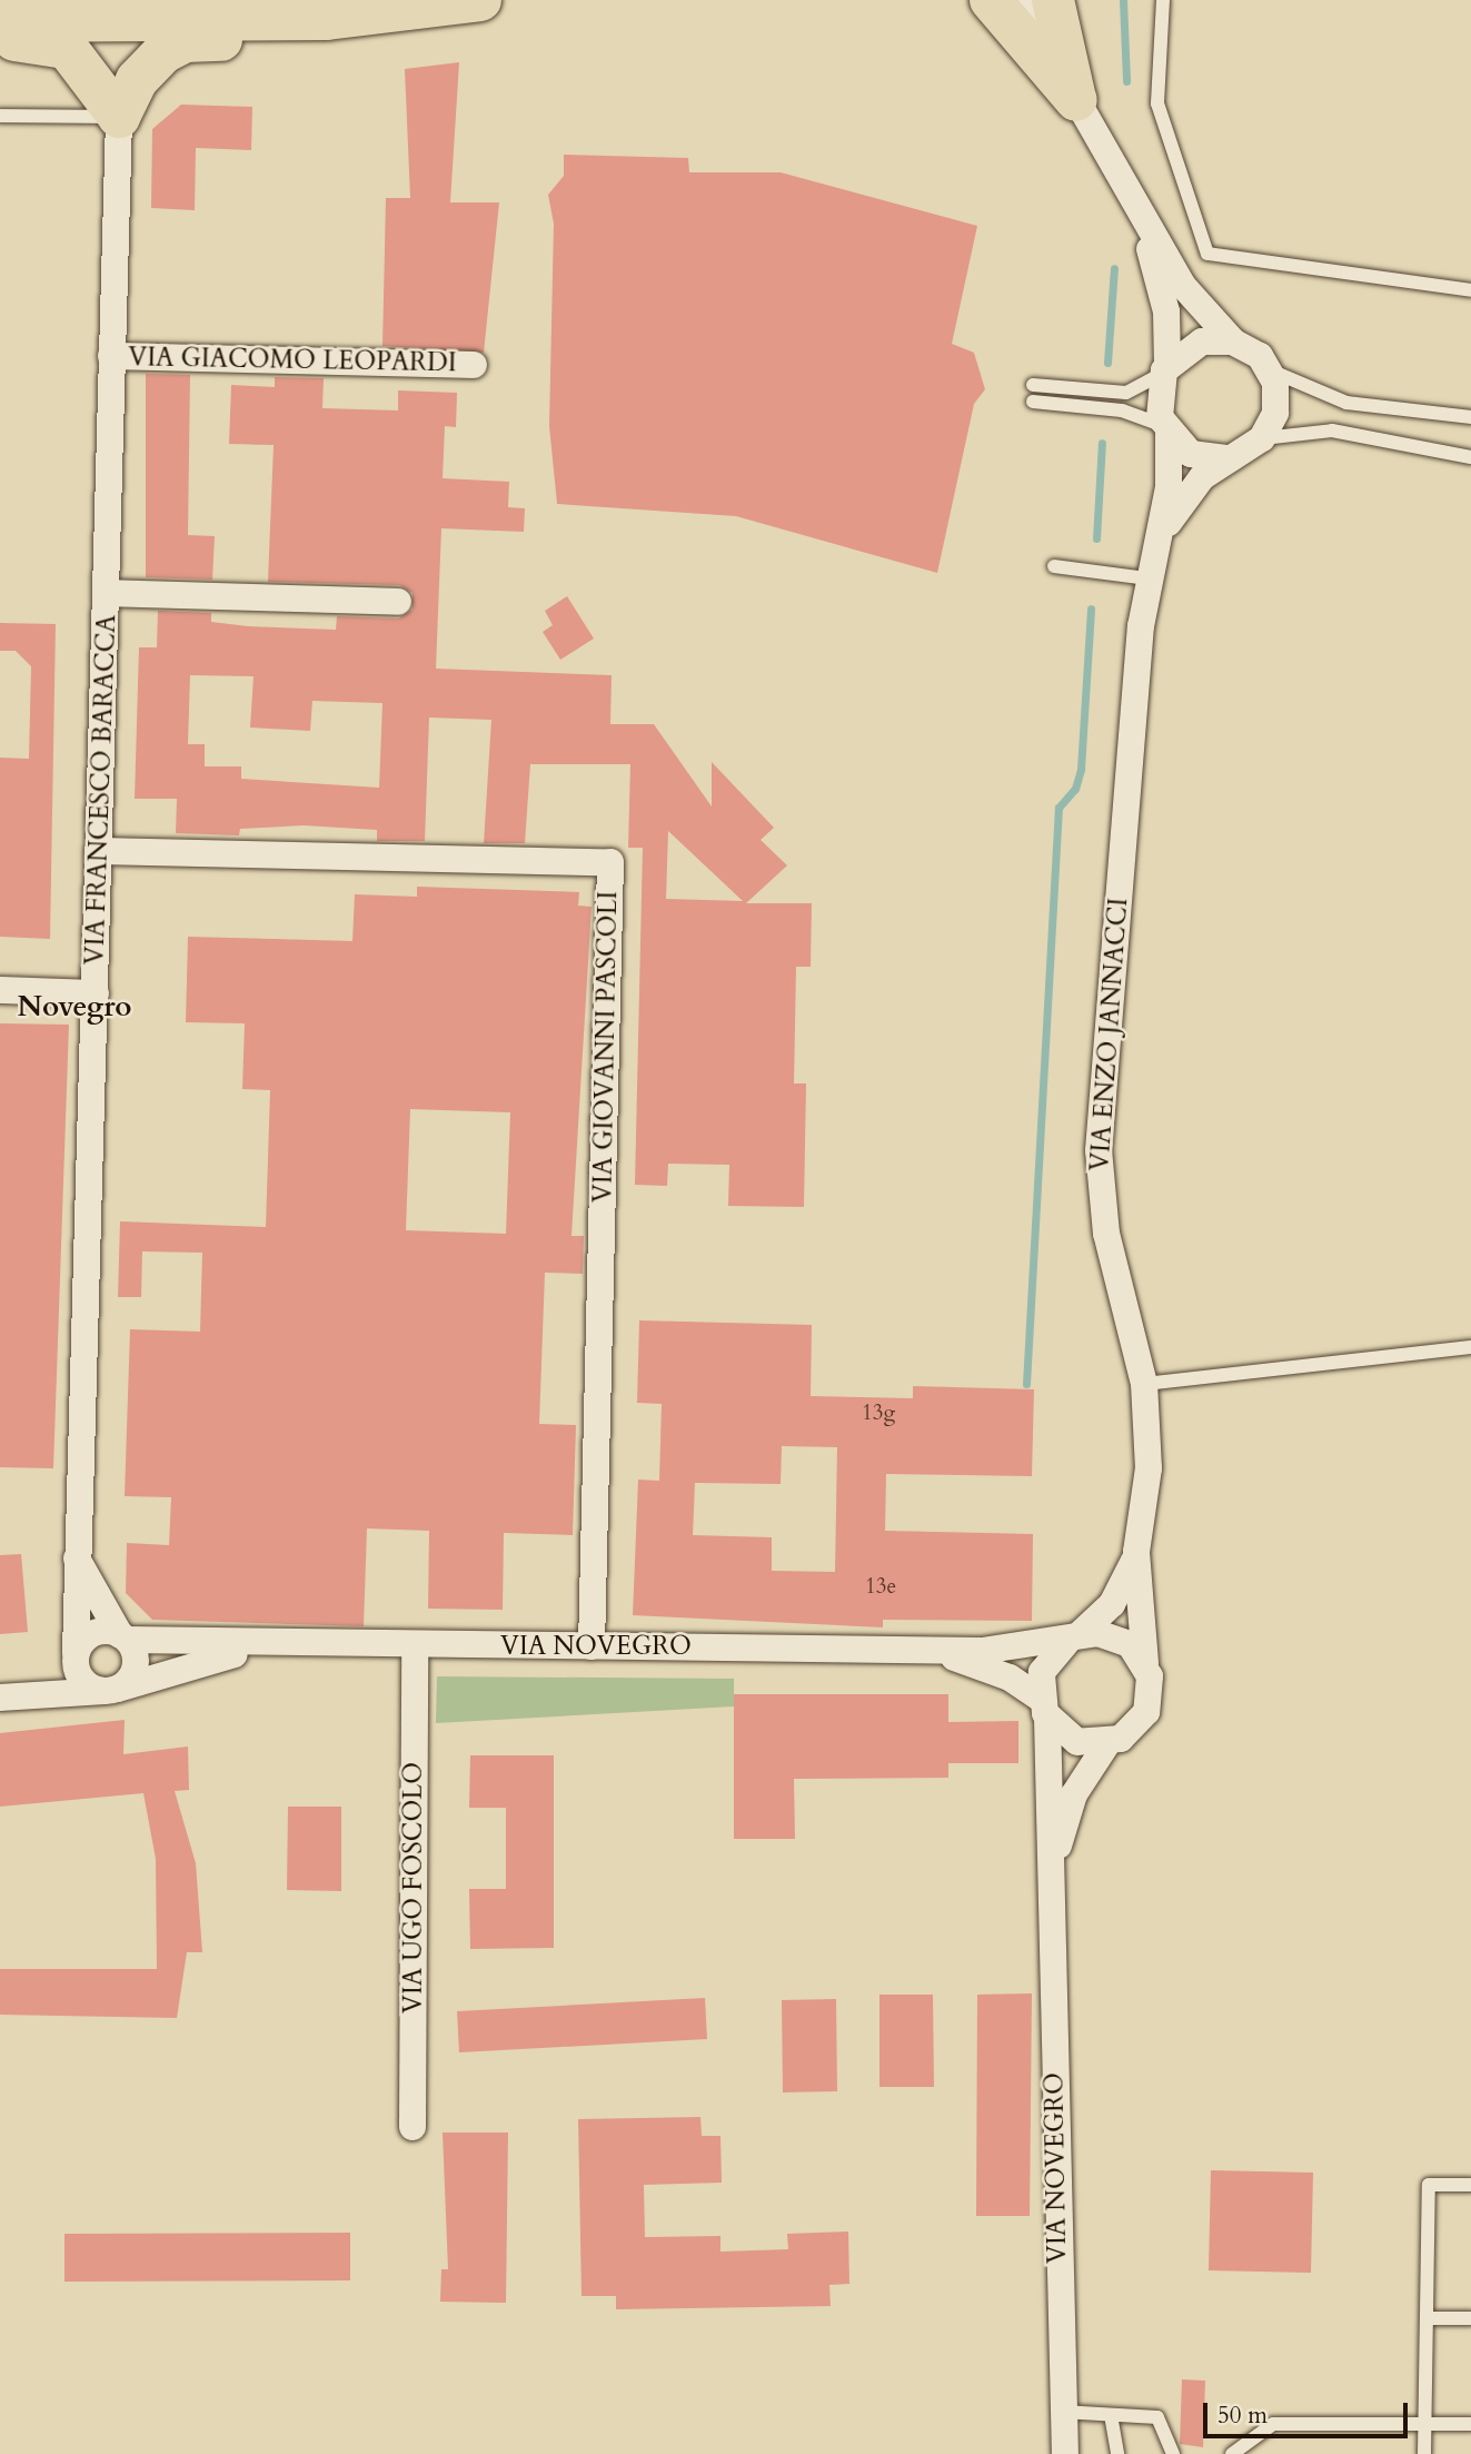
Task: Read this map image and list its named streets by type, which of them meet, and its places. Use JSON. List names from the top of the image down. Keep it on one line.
{"streets":{"street":["VIA GIACOMO LEOPARDI","VIA FRANCESCO BARACCA","VIA ENZO JANNACCI","VIA GIOVANNI PASCOLI","VIA NOVEGRO","VIA UGO FOSCOLO"]},"crossings":[["VIA GIACOMO LEOPARDI","VIA FRANCESCO BARACCA"],["VIA FRANCESCO BARACCA","VIA GIOVANNI PASCOLI"],["VIA FRANCESCO BARACCA","VIA NOVEGRO"],["VIA ENZO JANNACCI","VIA NOVEGRO"],["VIA GIOVANNI PASCOLI","VIA NOVEGRO"],["VIA NOVEGRO","VIA UGO FOSCOLO"]],"districts":["Novegro"],"house_numbers":["13g","13e"],"scale_bar":"50 m"}
